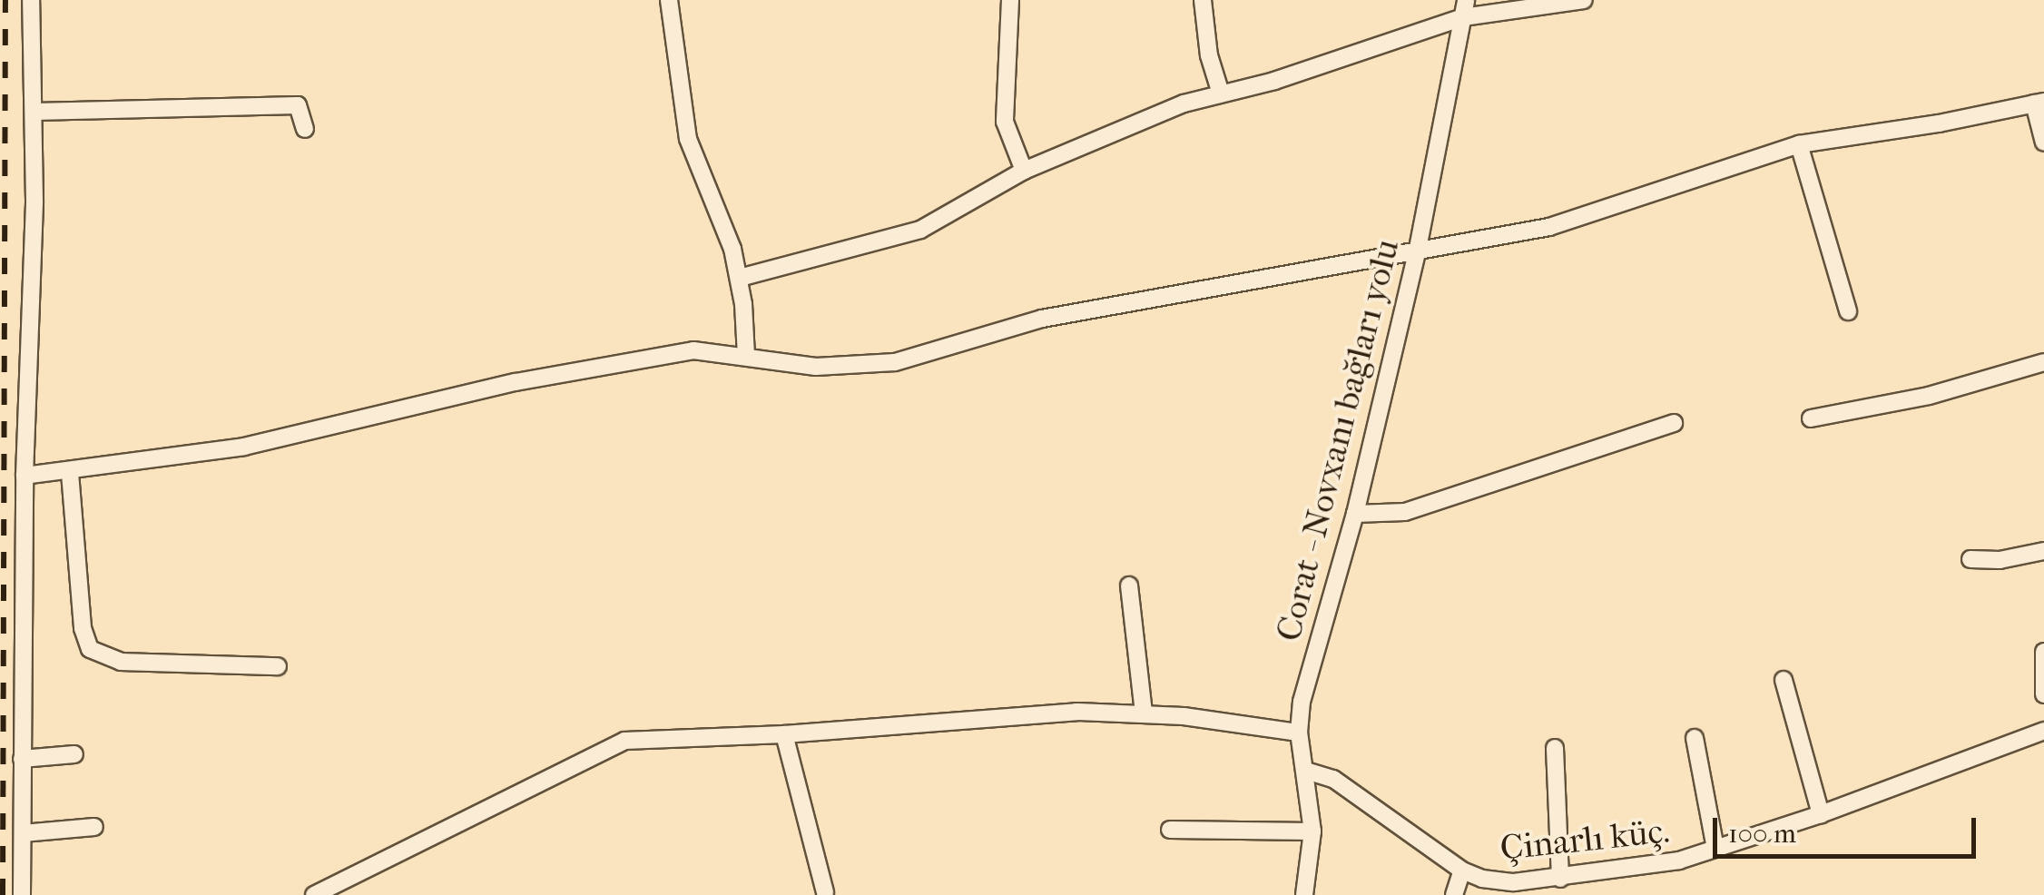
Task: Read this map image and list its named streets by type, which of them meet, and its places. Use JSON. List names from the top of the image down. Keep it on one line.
{"streets":{"street":["Corat - Novxanı bağları yolu","Çinarlı küç."]},"crossings":[["Corat - Novxanı bağları yolu","Çinarlı küç."]],"scale_bar":"100 m"}
